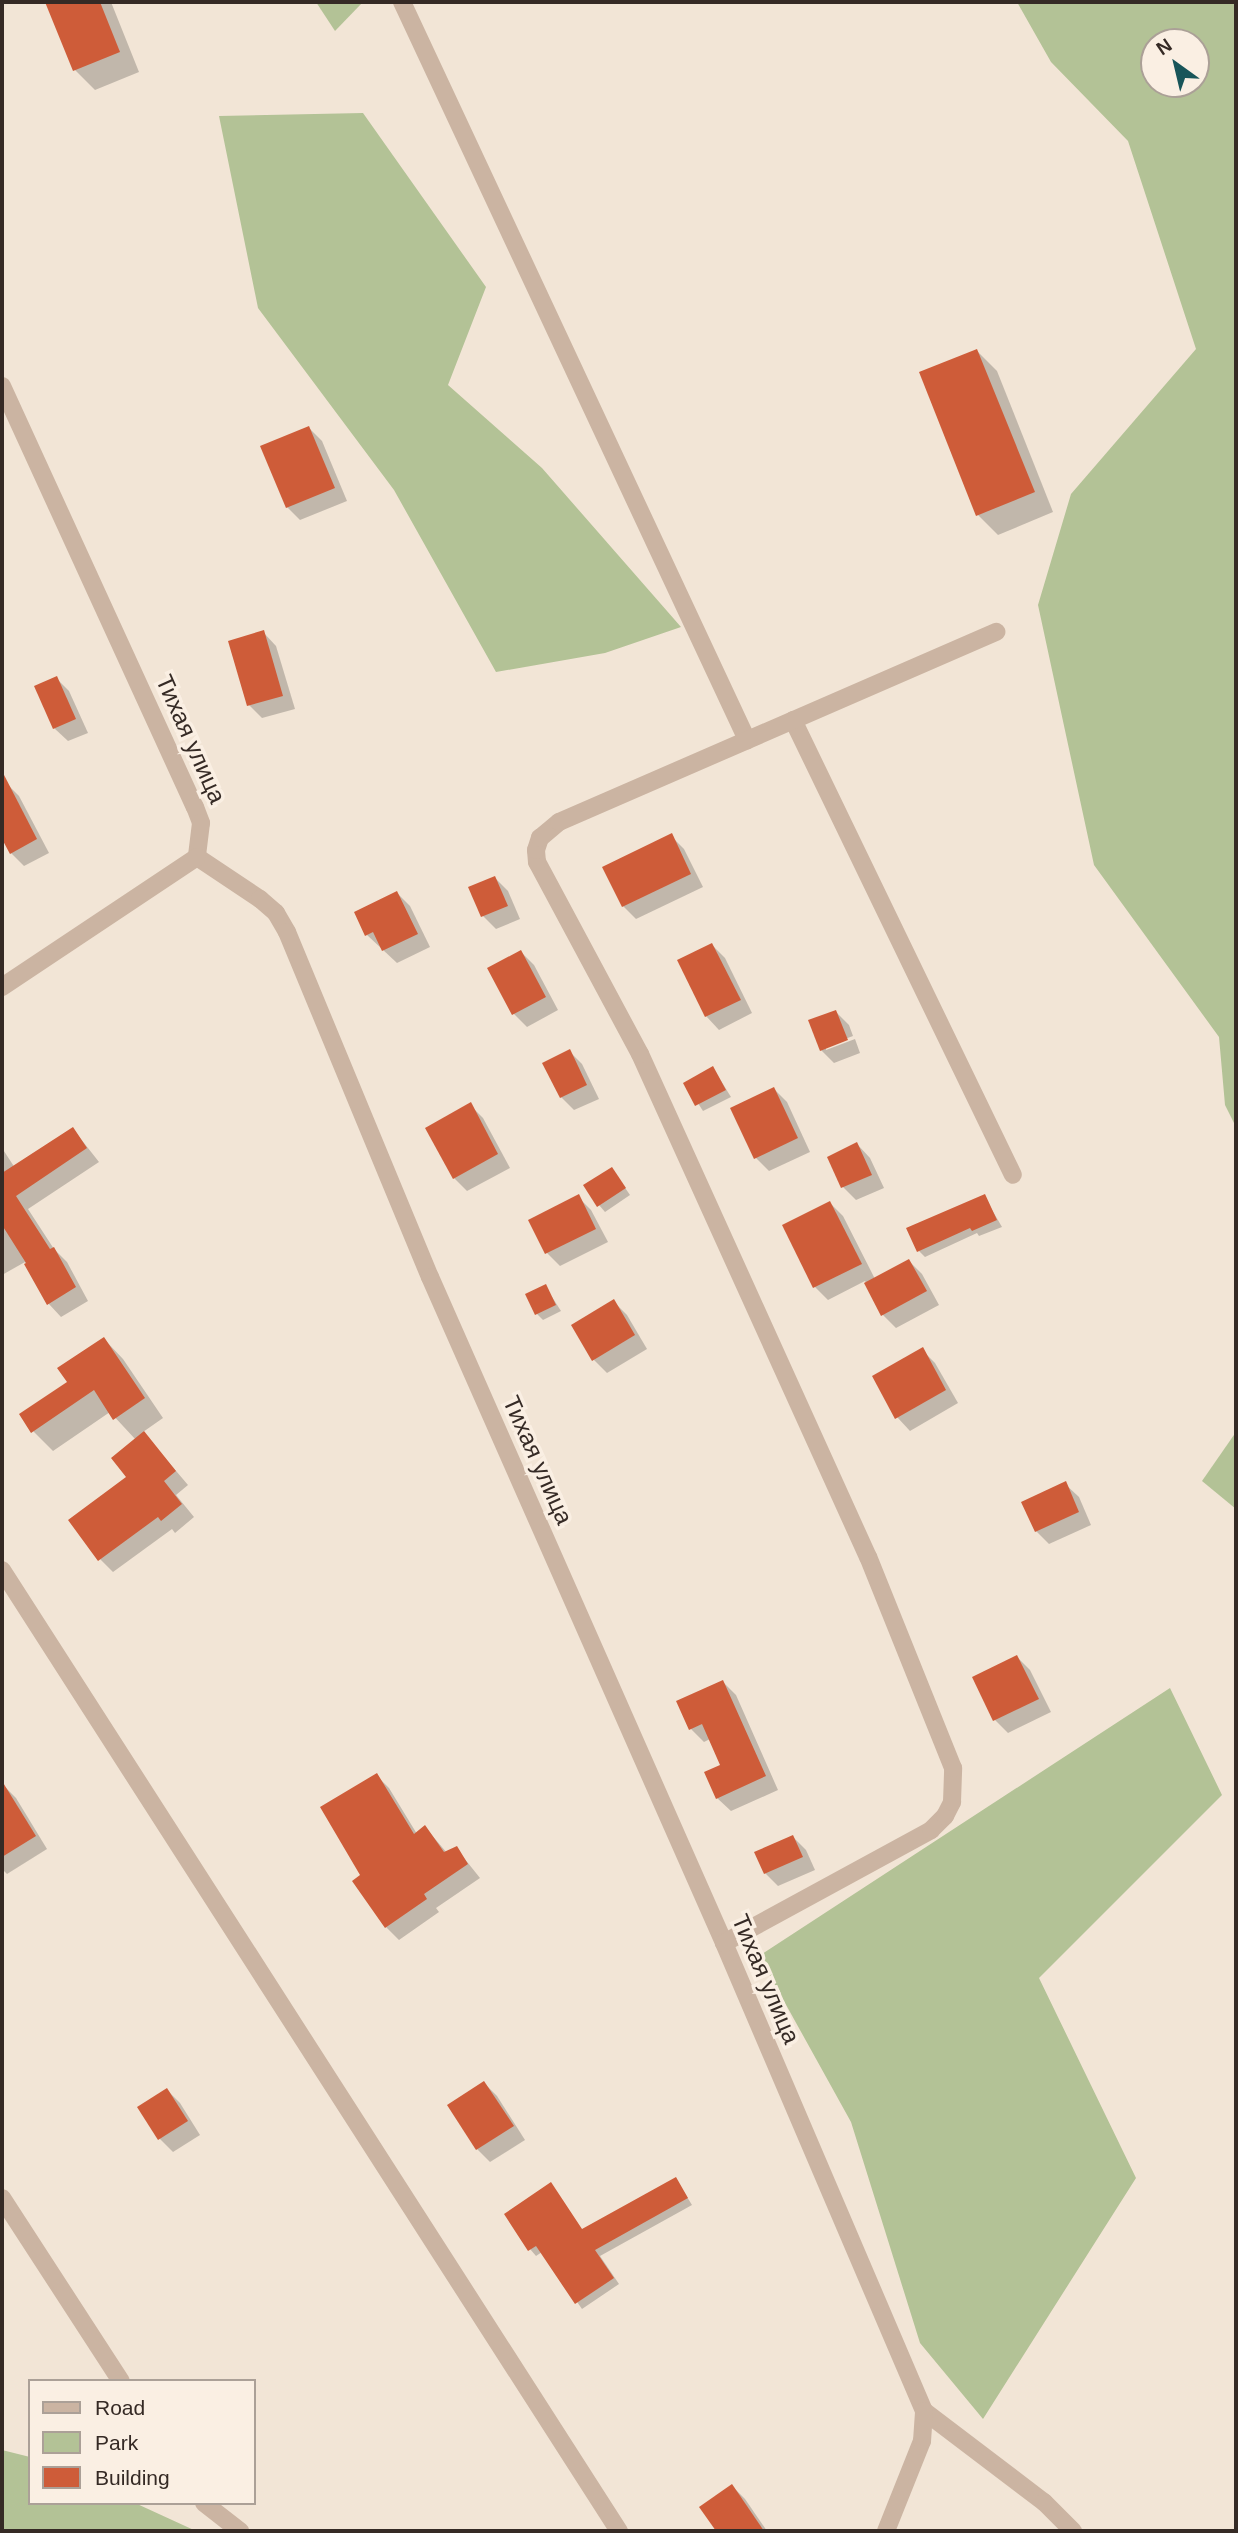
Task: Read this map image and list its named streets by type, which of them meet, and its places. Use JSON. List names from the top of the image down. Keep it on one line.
{"streets":{"street":["Тихая улица"]},"legend":["Road","Park","Building"],"north":"top left"}
